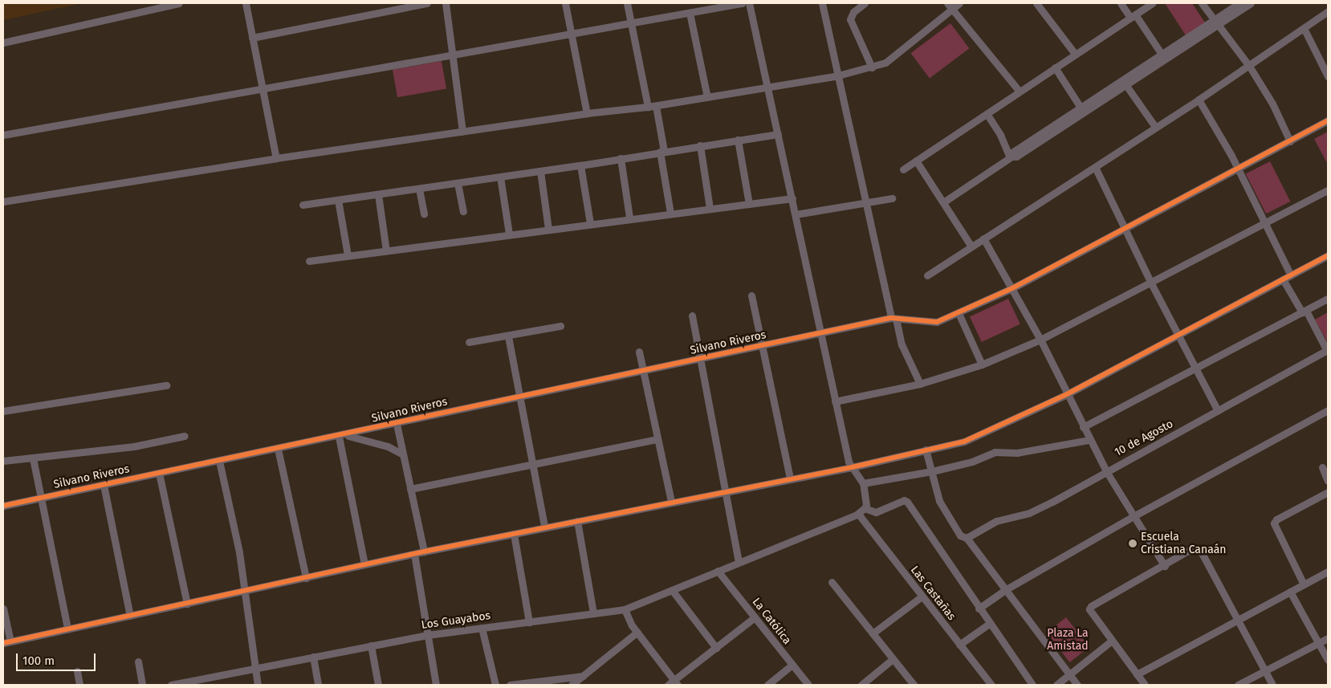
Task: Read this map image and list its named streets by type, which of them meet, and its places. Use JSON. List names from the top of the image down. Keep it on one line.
{"streets":{"street":["Silvano Riveros","10 de Agosto","Las Castañas","Los Guayabos","La Católica"]},"crossings":[["Las Castañas","Los Guayabos"],["Los Guayabos","La Católica"]],"parks":["Plaza La Amistad"],"places":["Escuela Cristiana Canaán"],"scale_bar":"100 m"}
